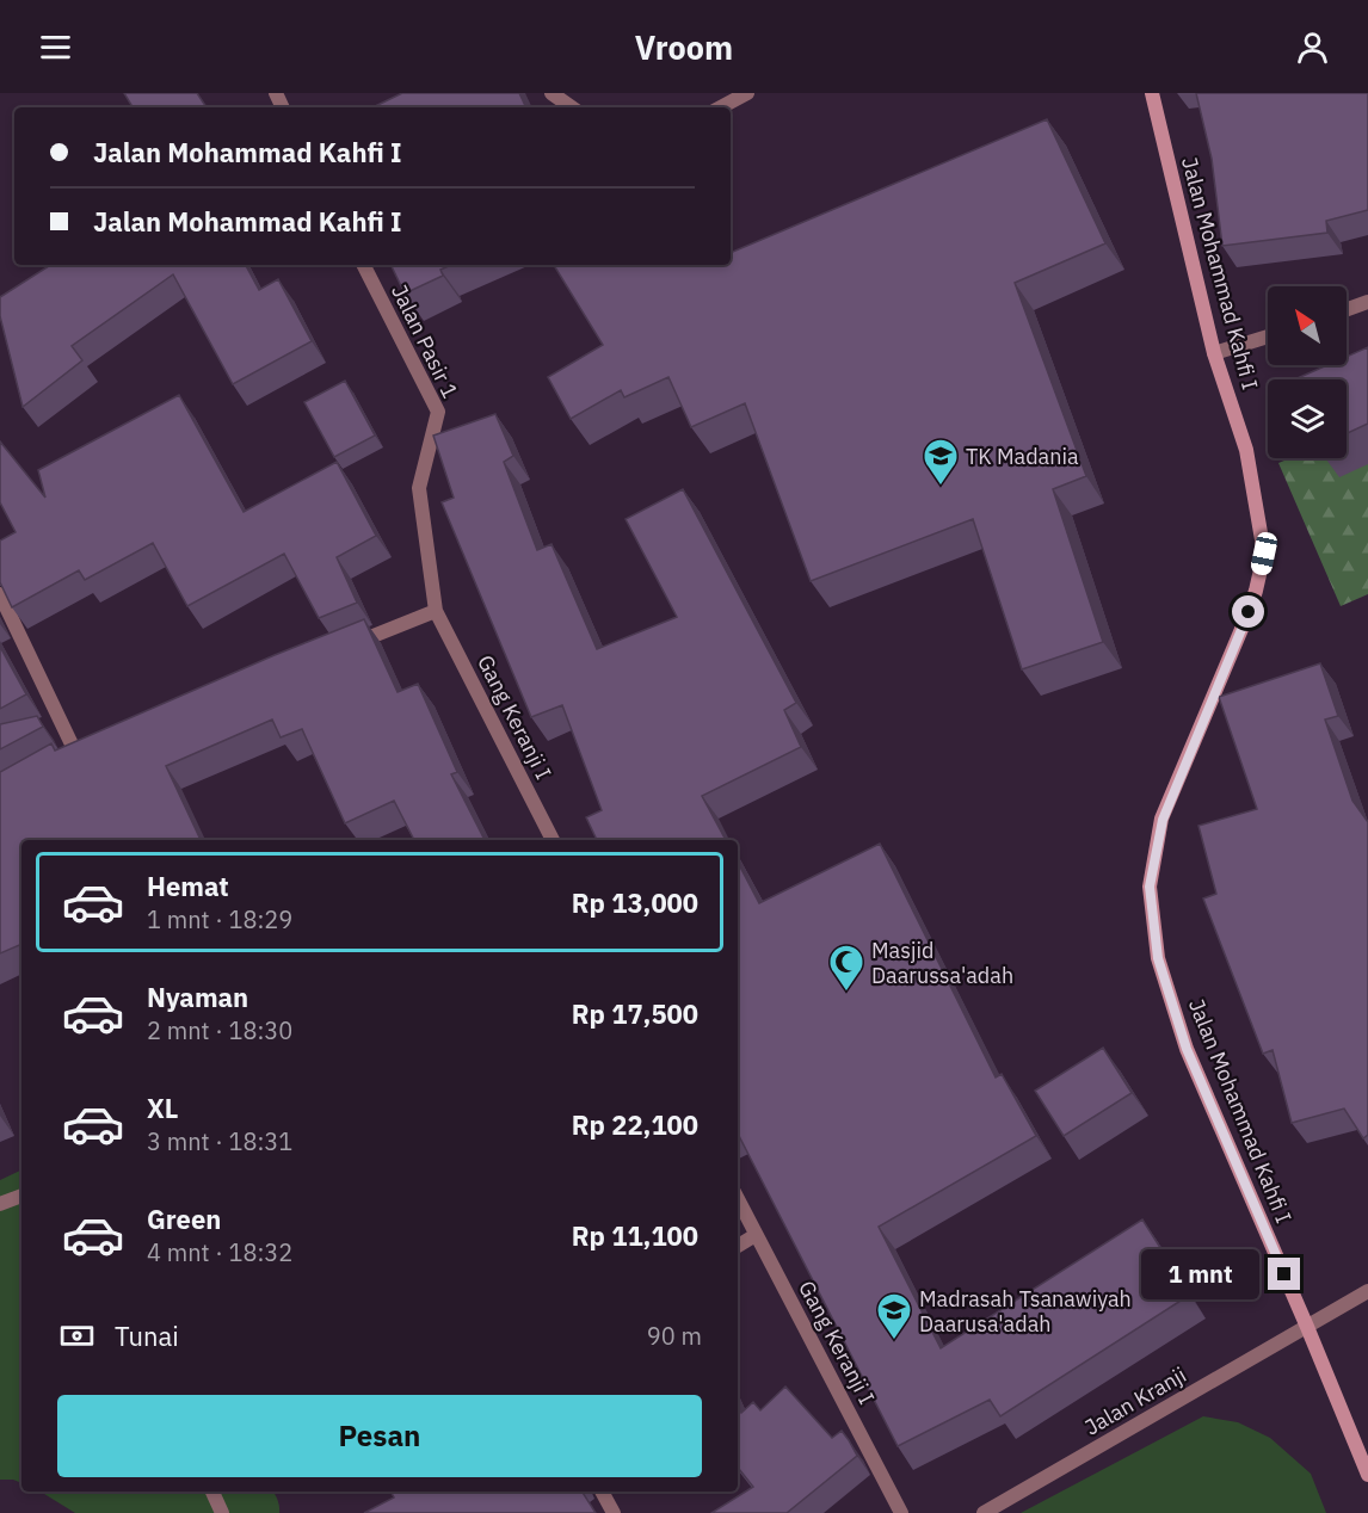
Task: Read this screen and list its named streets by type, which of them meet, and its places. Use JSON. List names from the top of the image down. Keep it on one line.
{"streets":{"main road":["Jalan Mohammad Kahfi I"],"street":["Jalan Pasir 1","Gang Keranji I","Jalan Kranji"]},"crossings":[["Jalan Mohammad Kahfi I","Jalan Kranji"],["Jalan Pasir 1","Gang Keranji I"]],"places":{"school or university":["TK Madania","Madrasah Tsanawiyah Daarusa'adah"],"mosque":["Masjid Daarussa'adah"]},"north":"top left","page":{"header":"Vroom","banner":["Jalan Mohammad Kahfi I","Jalan Mohammad Kahfi I"],"list":[{"name":"Hemat","note":"1 mnt · 18:29","value":"Rp 13,000"},{"name":"Nyaman","note":"2 mnt · 18:30","value":"Rp 17,500"},{"name":"XL","note":"3 mnt · 18:31","value":"Rp 22,100"},{"name":"Green","note":"4 mnt · 18:32","value":"Rp 11,100"}],"bubble":"1 mnt","pay":["Tunai","90 m"],"buttons":"Pesan"}}
